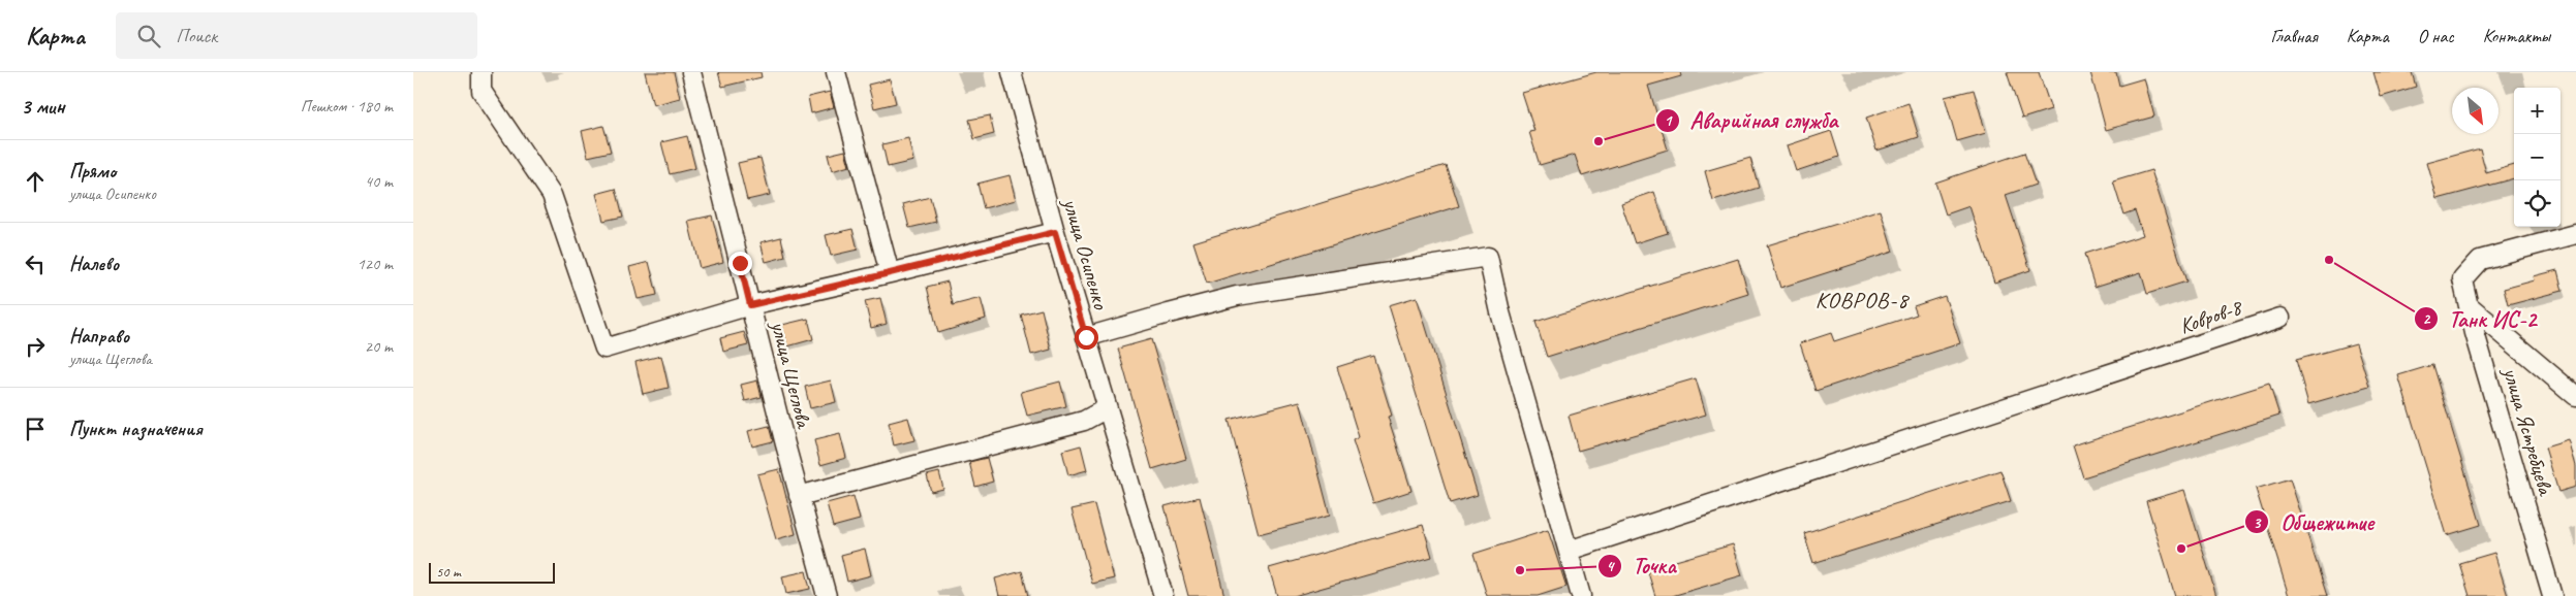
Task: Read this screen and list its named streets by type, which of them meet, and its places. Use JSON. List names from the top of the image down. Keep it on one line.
{"streets":{"street":["улица Осипенко","Ковров-8","улица Щеглова","улица Ястребцева"]},"districts":["КОВРОВ-8"],"places":["Аварийная служба","Танк ИС-2","Общежитие","Точка"],"scale_bar":"50 m","north":"bottom right","page":{"header":"Карта","search":"Поиск","nav":["Главная","Карта","О нас","Контакты"],"heading":["3 мин","Пешком · 180 m"],"map_buttons":["+","−"],"list":[["Прямо","улица Осипенко","40 m"],["Налево","120 m"],["Направо","улица Щеглова","20 m"],"Пункт назначения"],"scale":"50 m"}}
